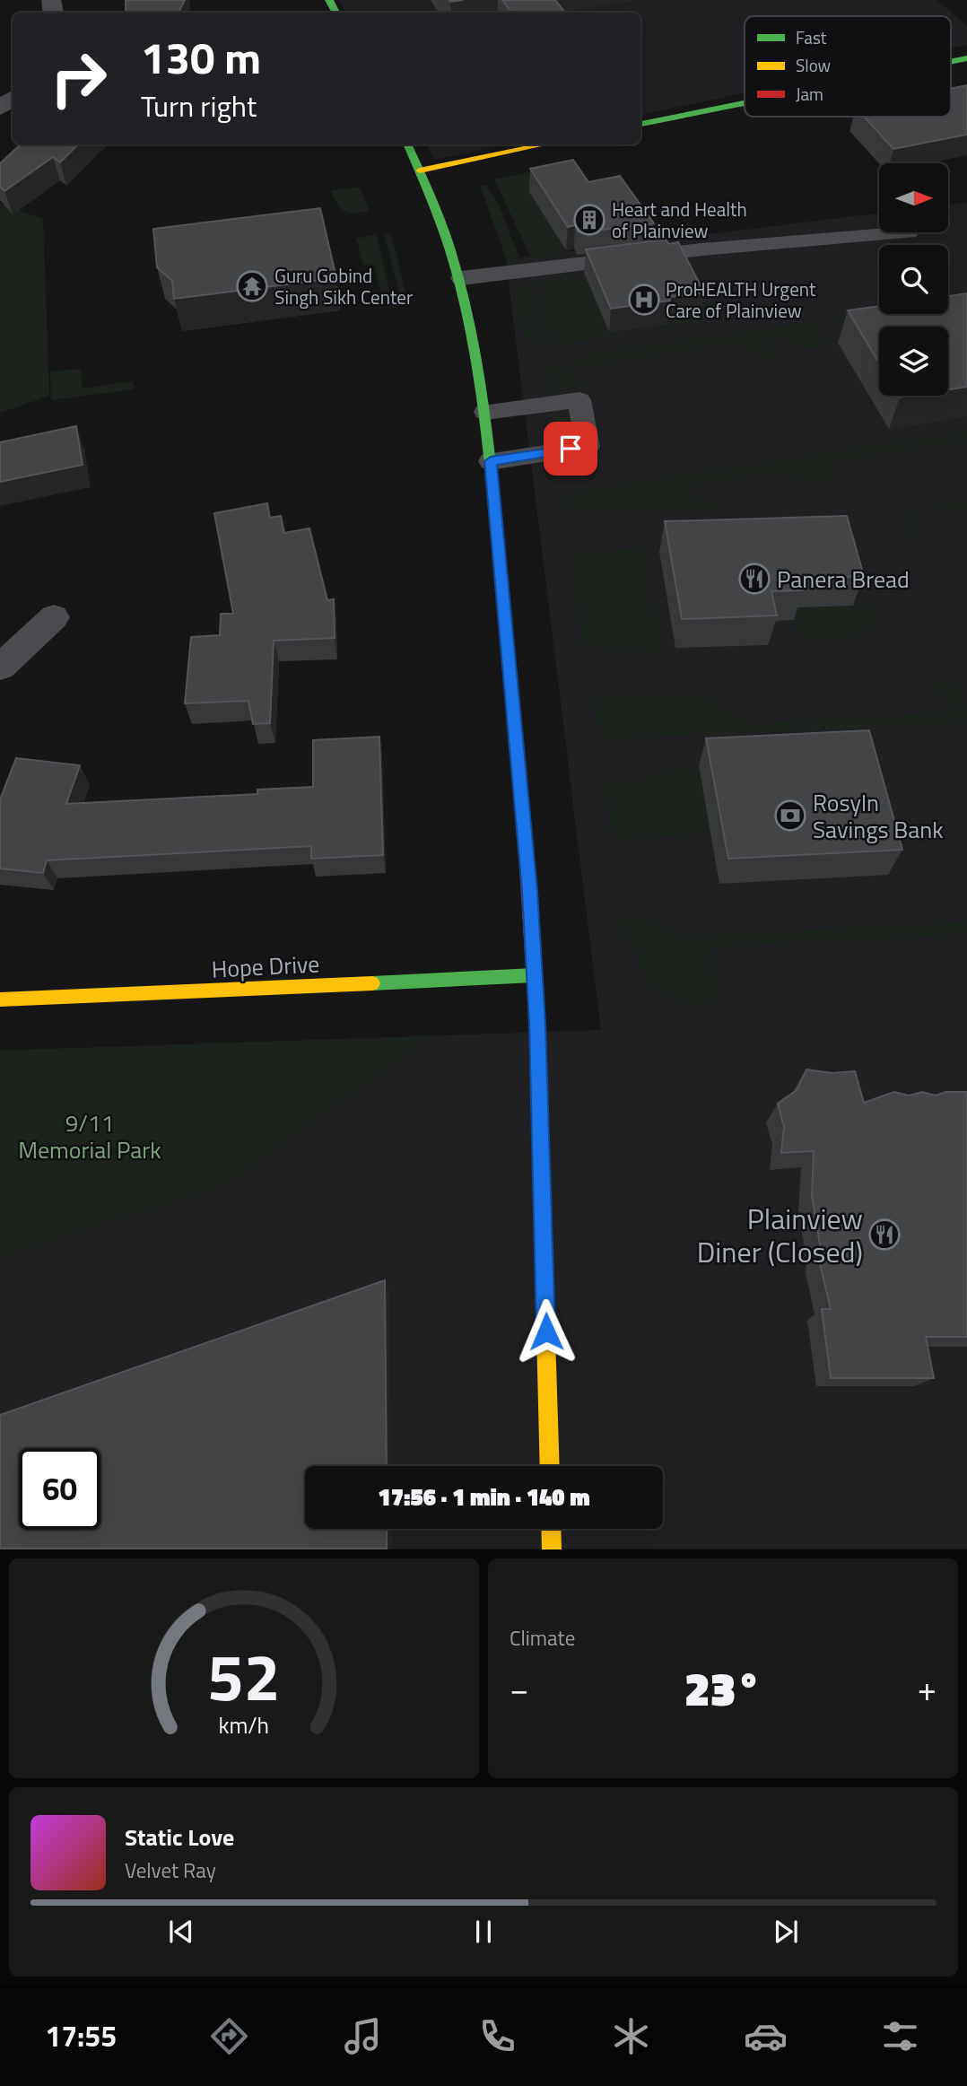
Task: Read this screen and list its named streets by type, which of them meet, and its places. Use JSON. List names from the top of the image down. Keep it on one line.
{"streets":{"main road":["Hope Drive"]},"parks":["9/11 Memorial Park"],"places":{"building":["Heart and Health of Plainview"],"temple":["Guru Gobind Singh Sikh Center"],"hospital":["ProHEALTH Urgent Care of Plainview"],"restaurant":["Panera Bread","Plainview Diner (Closed)"],"bank":["Rosyln Savings Bank"]},"legend":["Fast","Slow","Jam"],"north":"right","page":{"turn":["130 m","Turn right"],"limit":"60","trip":"17:56 · 1 min · 140 m","tile":"Climate","heat":["−","23°","+"],"song":["Static Love","Velvet Ray"],"tabs":"17:55","gauge":["52","km/h"]}}
